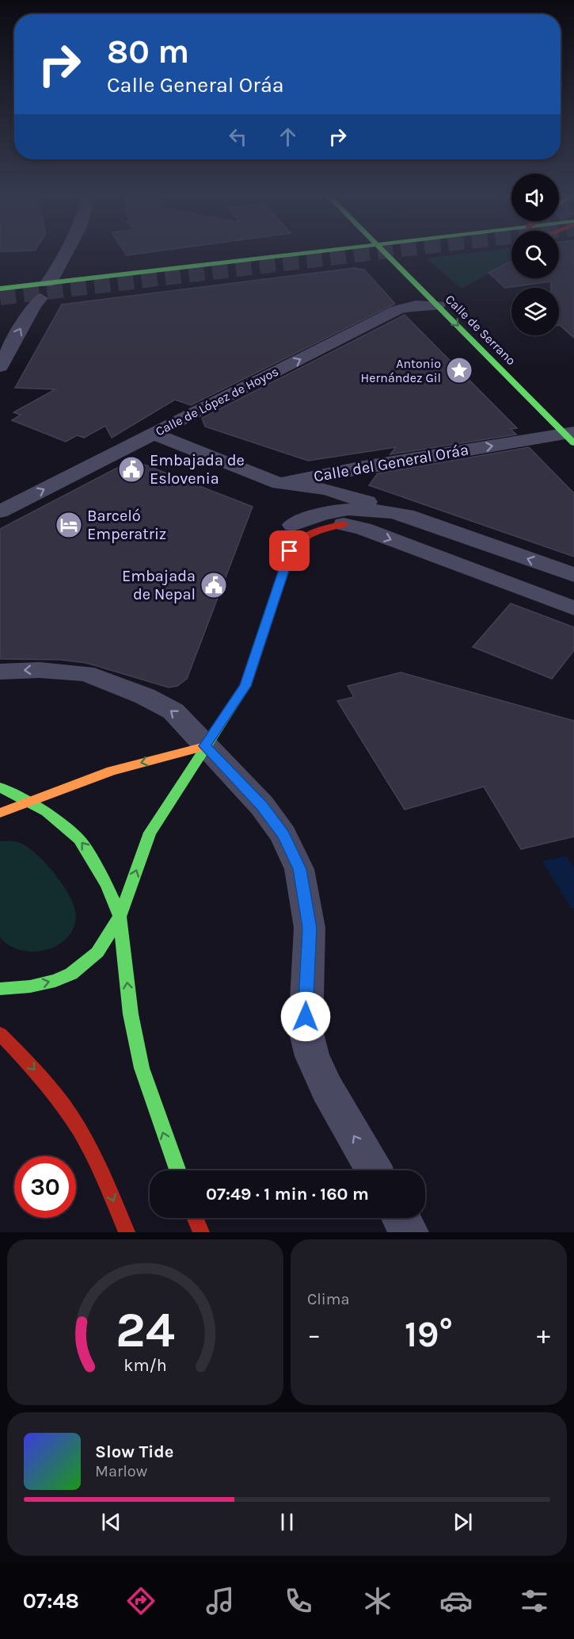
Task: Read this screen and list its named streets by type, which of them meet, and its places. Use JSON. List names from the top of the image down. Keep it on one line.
{"streets":{"main road":["Calle de Serrano"],"street":["Calle de López de Hoyos","Calle del General Oráa"]},"crossings":[["Calle de Serrano","Calle de López de Hoyos"],["Calle de Serrano","Calle del General Oráa"]],"one_way":["Calle de Serrano","Calle de López de Hoyos"],"places":{"place":["Antonio Hernández Gil"],"public building":["Embajada de Eslovenia","Embajada de Nepal"],"hotel":["Barceló Emperatriz"]},"page":{"turn":["80 m","Calle General Oráa"],"limit":"30","trip":"07:49 · 1 min · 160 m","tile":"Clima","heat":["−","19°","+"],"song":["Slow Tide","Marlow"],"tabs":"07:48","gauge":["24","km/h"]}}
